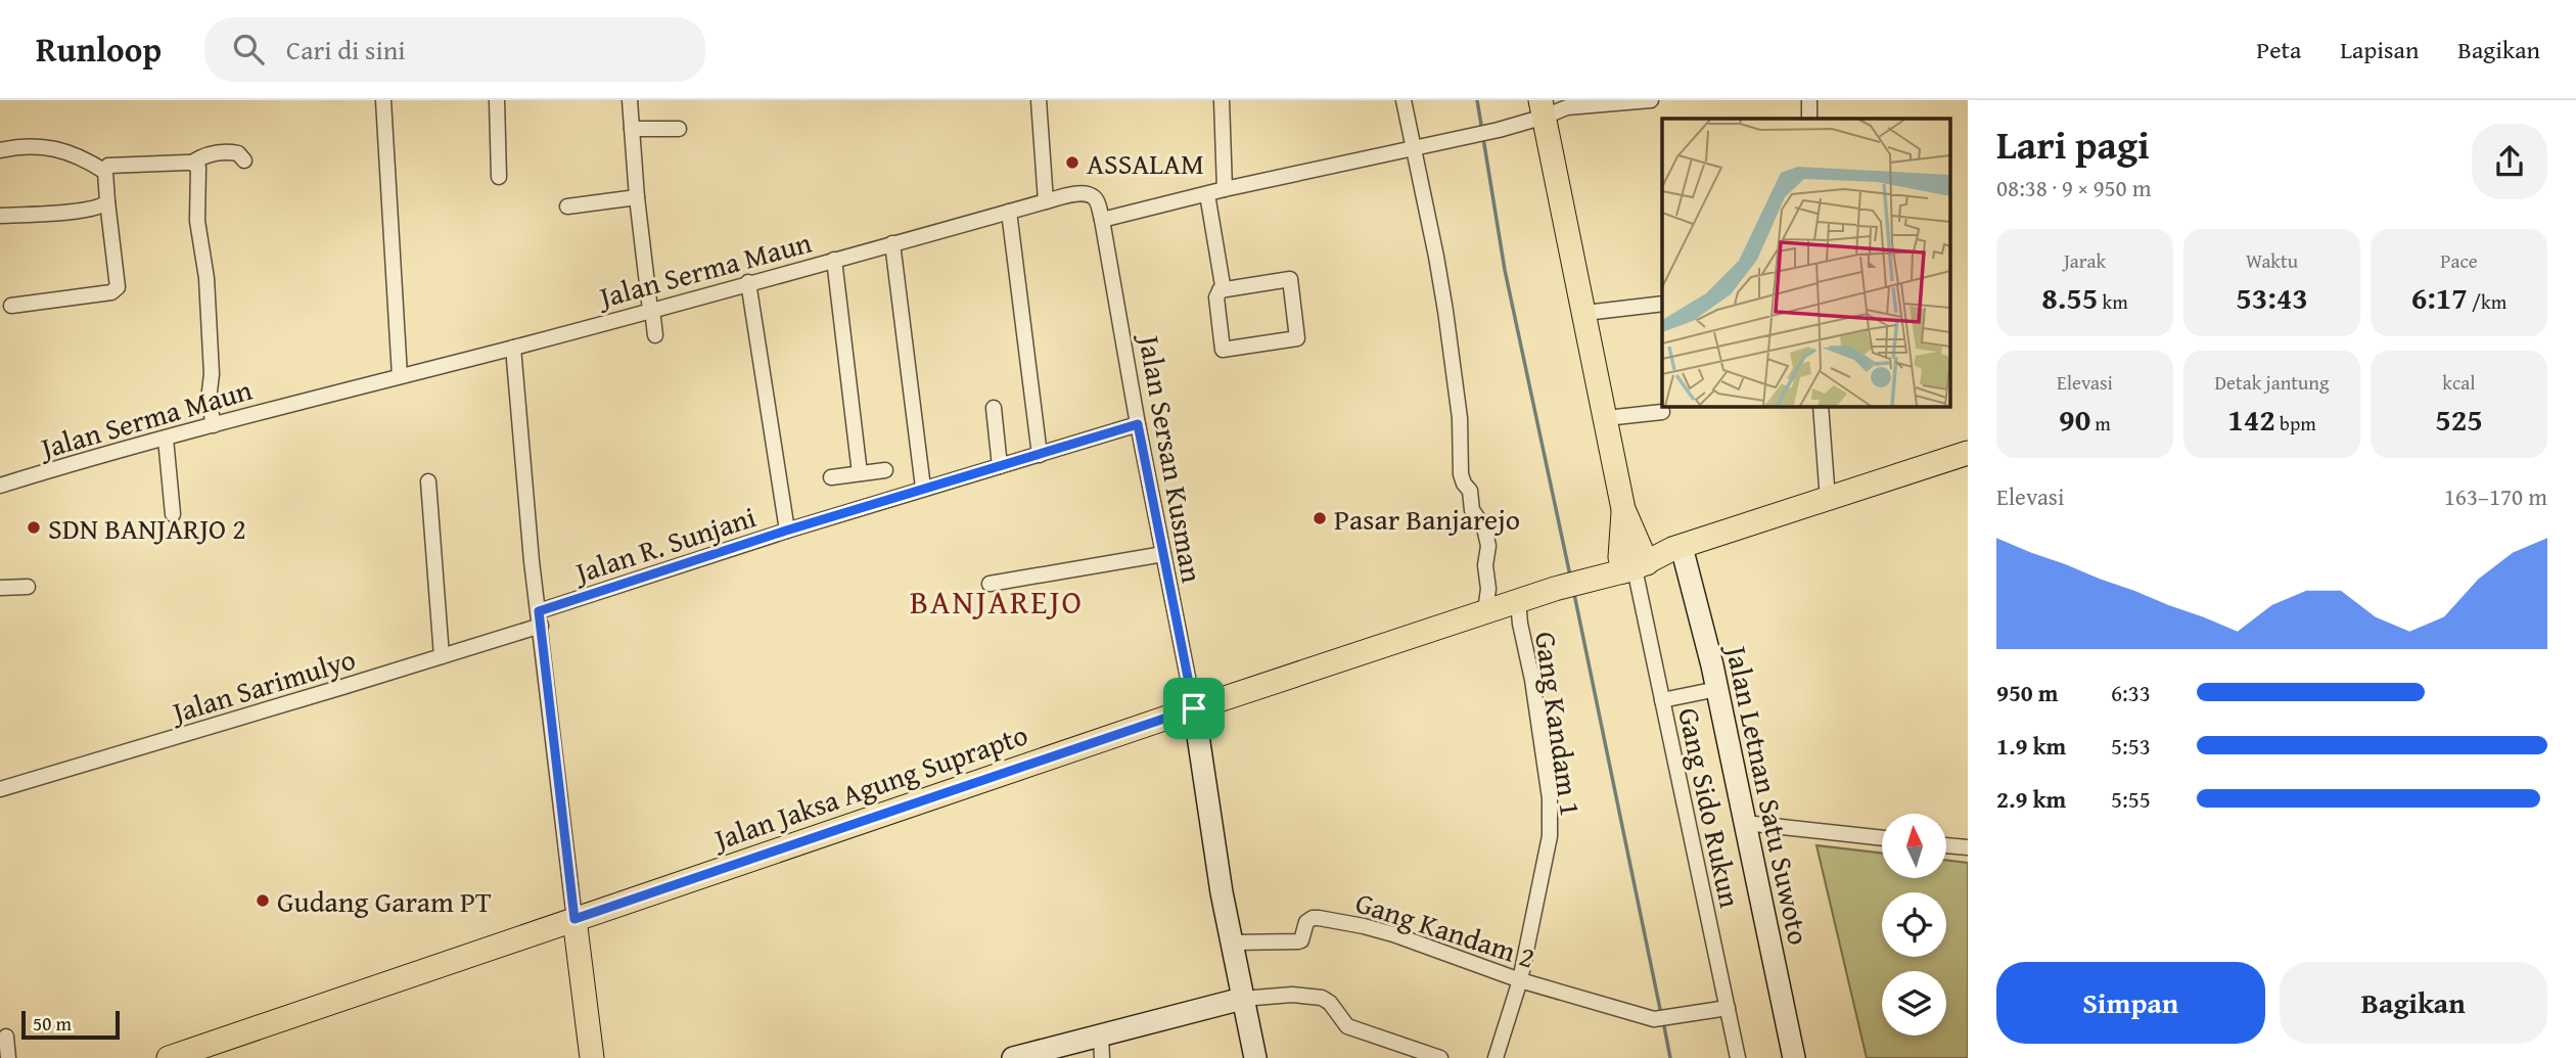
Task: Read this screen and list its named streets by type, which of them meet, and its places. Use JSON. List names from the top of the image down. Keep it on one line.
{"streets":{"main road":["Jalan Jaksa Agung Suprapto","Jalan Letnan Satu Suwoto"],"street":["Jalan Serma Maun","Jalan Sersan Kusman","Jalan R. Sunjani","Jalan Sarimulyo","Gang Kandam 1","Gang Sido Rukun","Gang Kandam 2"]},"crossings":[["Jalan Serma Maun","Jalan Sersan Kusman"],["Jalan Serma Maun","Jalan R. Sunjani"],["Jalan Sersan Kusman","Jalan R. Sunjani"],["Jalan Sersan Kusman","Jalan Jaksa Agung Suprapto"],["Jalan R. Sunjani","Jalan Sarimulyo"],["Jalan R. Sunjani","Jalan Jaksa Agung Suprapto"],["Gang Kandam 1","Jalan Jaksa Agung Suprapto"],["Gang Kandam 1","Gang Kandam 2"],["Jalan Jaksa Agung Suprapto","Gang Sido Rukun"],["Gang Sido Rukun","Gang Kandam 2"]],"districts":["BANJAREJO"],"places":["ASSALAM","Pasar Banjarejo","SDN BANJARJO 2","Gudang Garam PT"],"scale_bar":"50 m","north":"top","page":{"header":"Runloop","search":"Cari di sini","nav":["Peta","Lapisan","Bagikan"],"heading":["Lari pagi","08:38 · 9 × 950 m"],"stats":[["Jarak","8.55 km"],["Waktu","53:43"],["Pace","6:17 /km"],["Elevasi","90 m"],["Detak jantung","142 bpm"],["kcal","525"]],"chart":["Elevasi","163–170 m"],"list":[{"name":"950 m","note":"6:33"},{"name":"1.9 km","note":"5:53"},{"name":"2.9 km","note":"5:55"}],"buttons":["Simpan","Bagikan"],"scale":"50 m"}}
